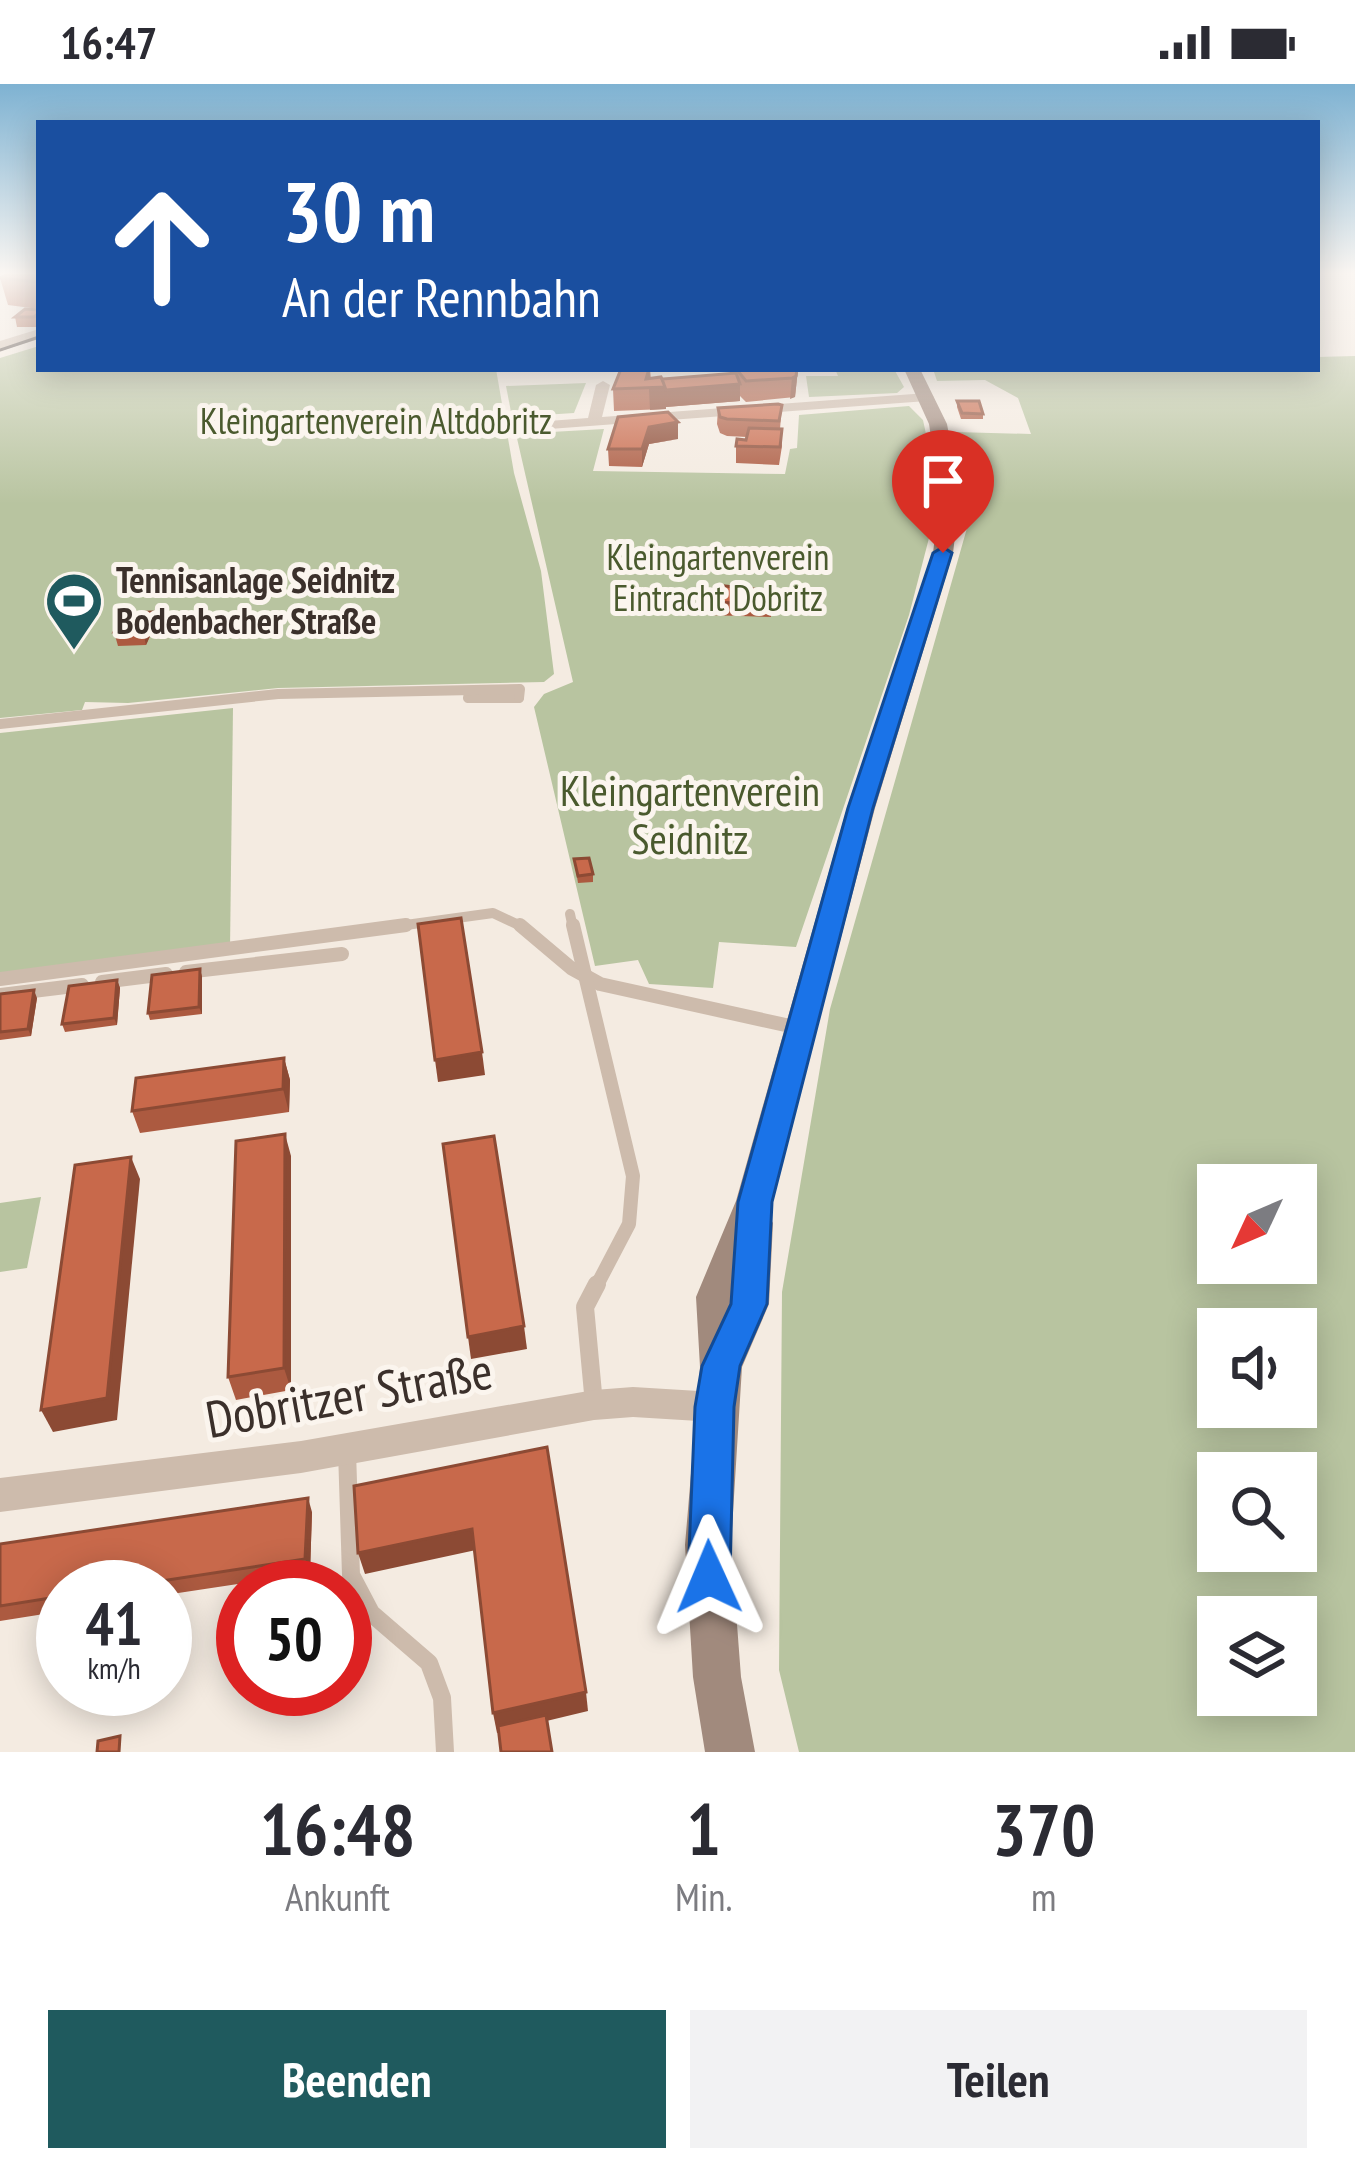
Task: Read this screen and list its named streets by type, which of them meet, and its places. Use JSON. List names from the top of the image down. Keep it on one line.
{"streets":{"street":["Dobritzer Straße"]},"parks":["Kleingartenverein Altdobritz","Kleingartenverein Eintracht Dobritz","Kleingartenverein Seidnitz"],"places":{"sports":["Tennisanlage Seidnitz Bodenbacher Straße"]},"north":"bottom left","page":{"status":"16:47","turn":["30 m","An der Rennbahn"],"speed":"41 km/h","limit":"50","eta":["16:48","Ankunft","1","Min.","370","m"],"buttons":["Beenden","Teilen"]}}
